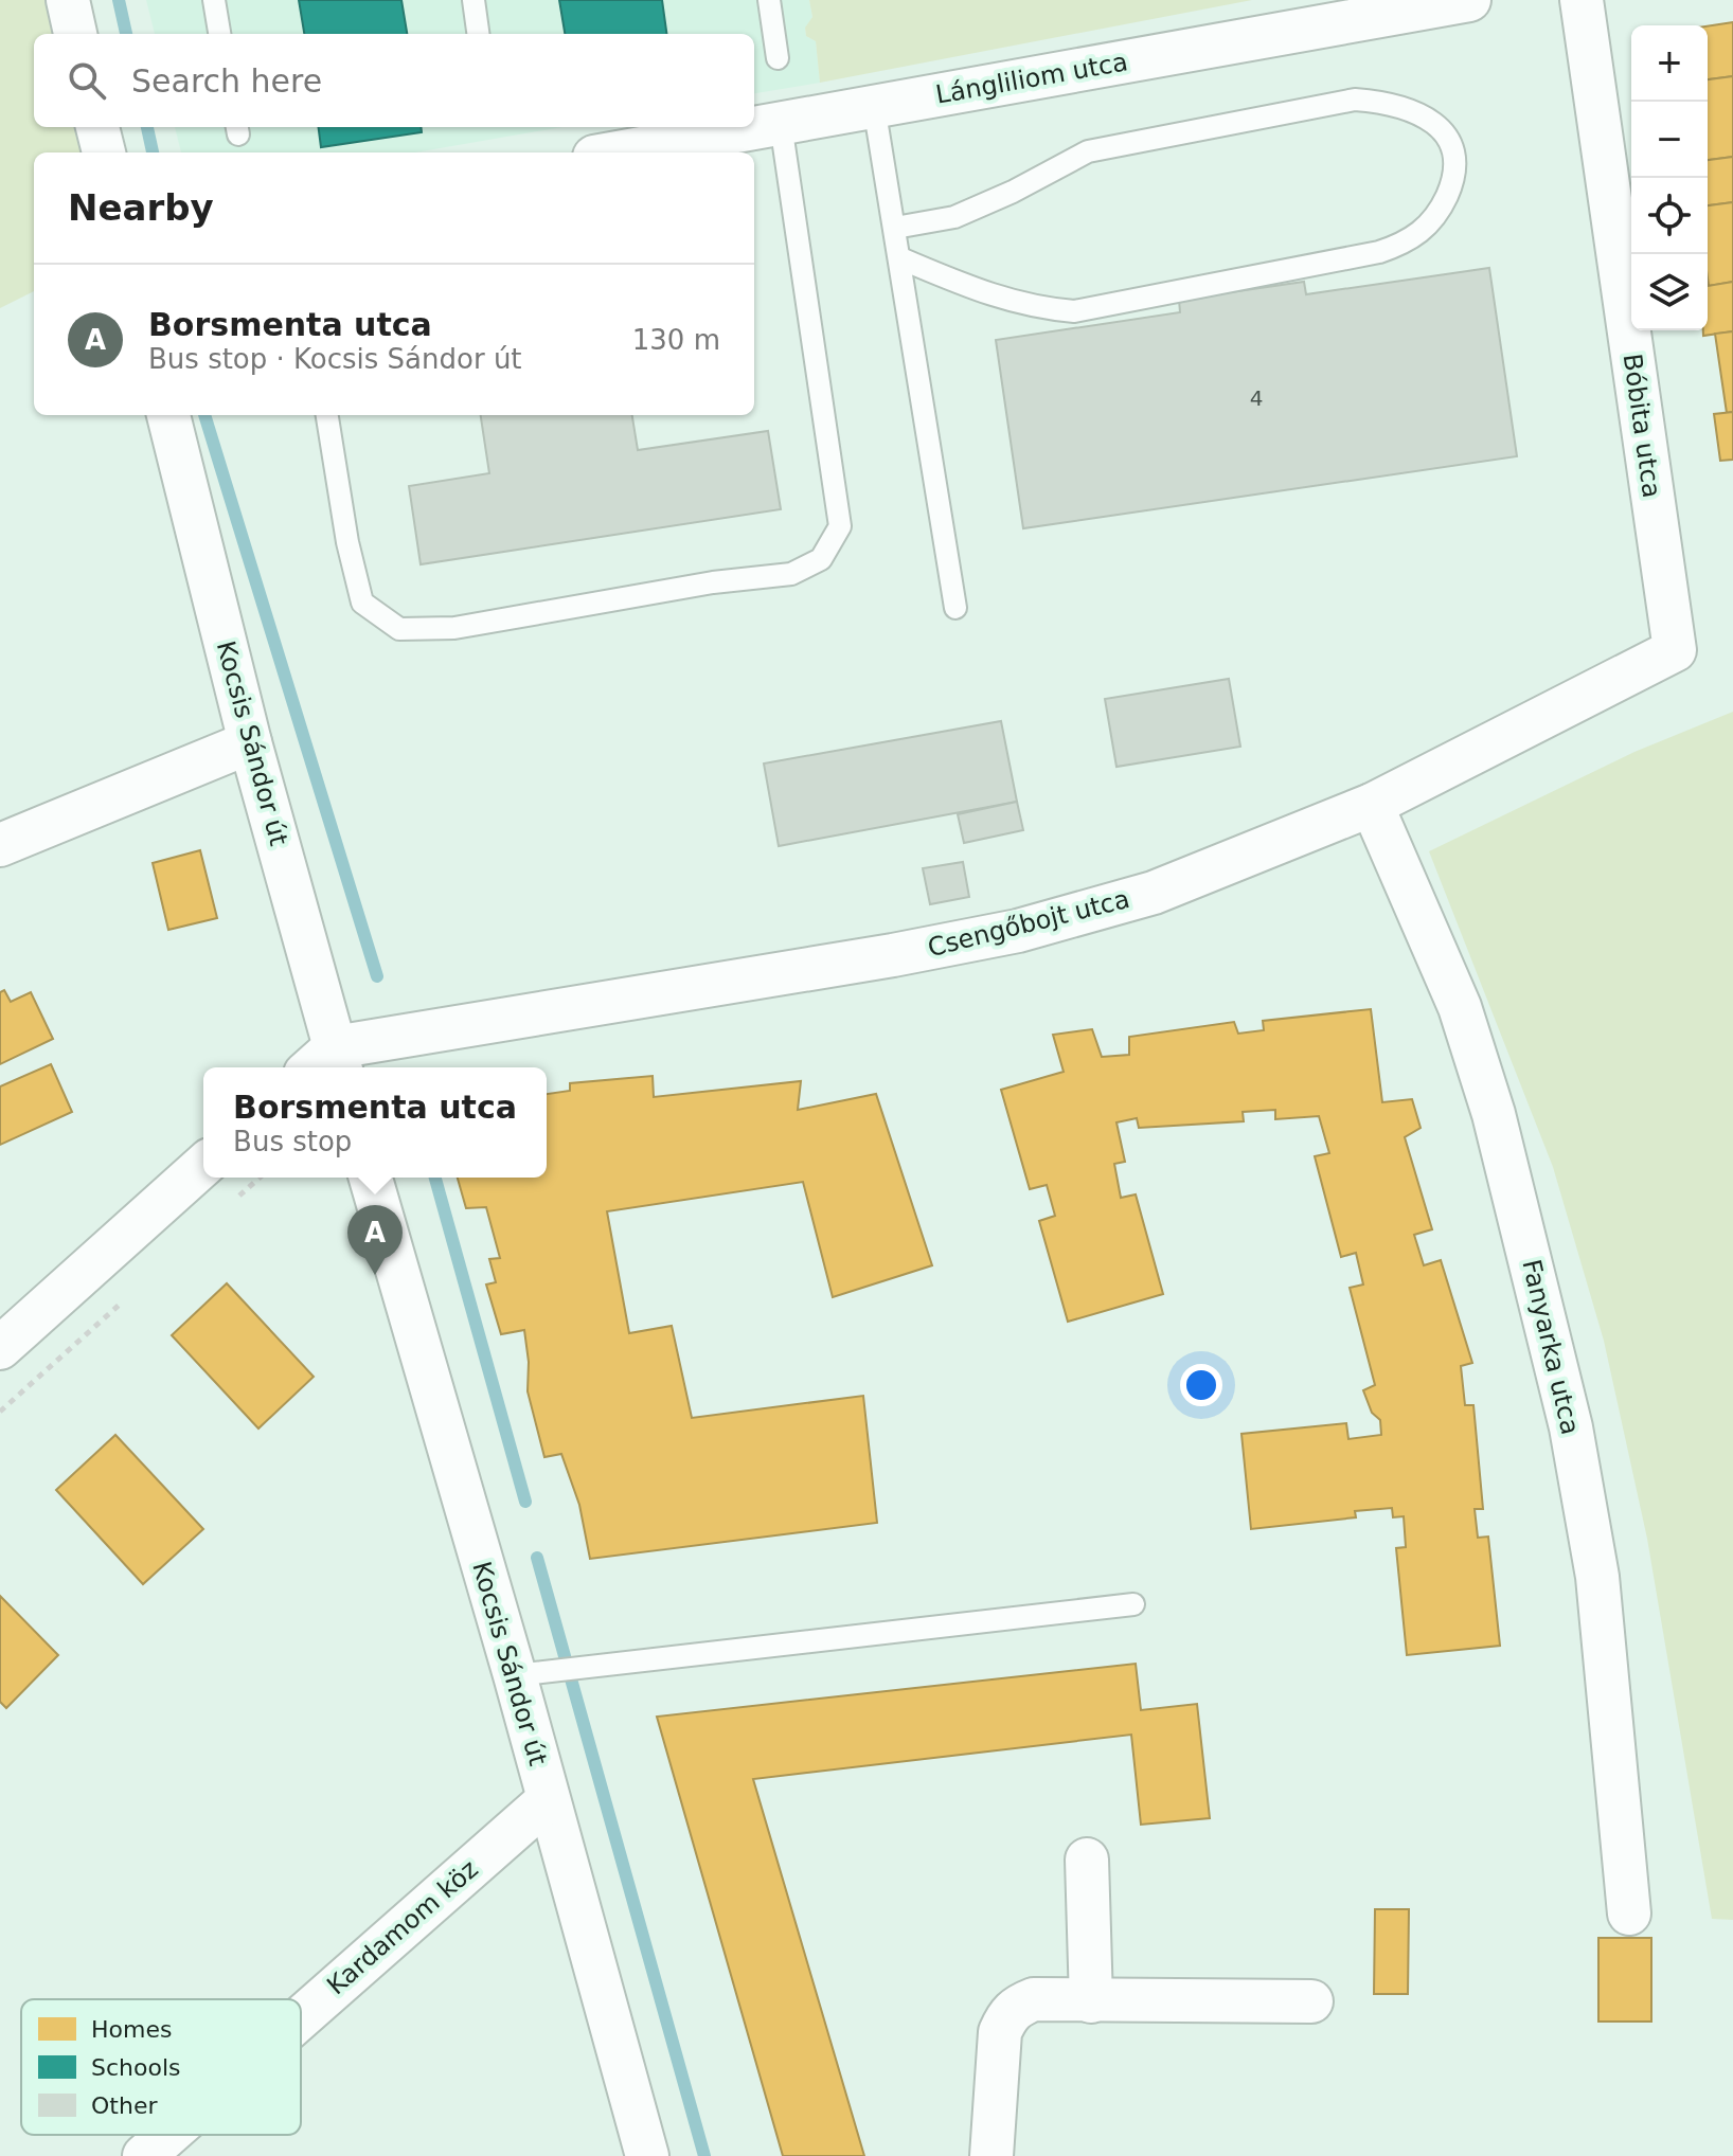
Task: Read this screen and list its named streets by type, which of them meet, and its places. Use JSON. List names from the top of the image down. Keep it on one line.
{"streets":{"street":["Lángliliom utca","Bóbita utca","Kocsis Sándor út","Csengőbojt utca","Fanyarka utca","Kardamom köz"]},"crossings":[["Bóbita utca","Csengőbojt utca"],["Kocsis Sándor út","Csengőbojt utca"],["Kocsis Sándor út","Kardamom köz"],["Csengőbojt utca","Fanyarka utca"]],"house_numbers":["4"],"legend":["Homes","Schools","Other"],"page":{"map_buttons":["+","−"],"search":"Search here","heading":"Nearby","list":[{"mark":"A","name":"Borsmenta utca","note":"Bus stop · Kocsis Sándor út","value":"130 m"}],"popup":["Borsmenta utca","Bus stop"],"pins":"A"}}
